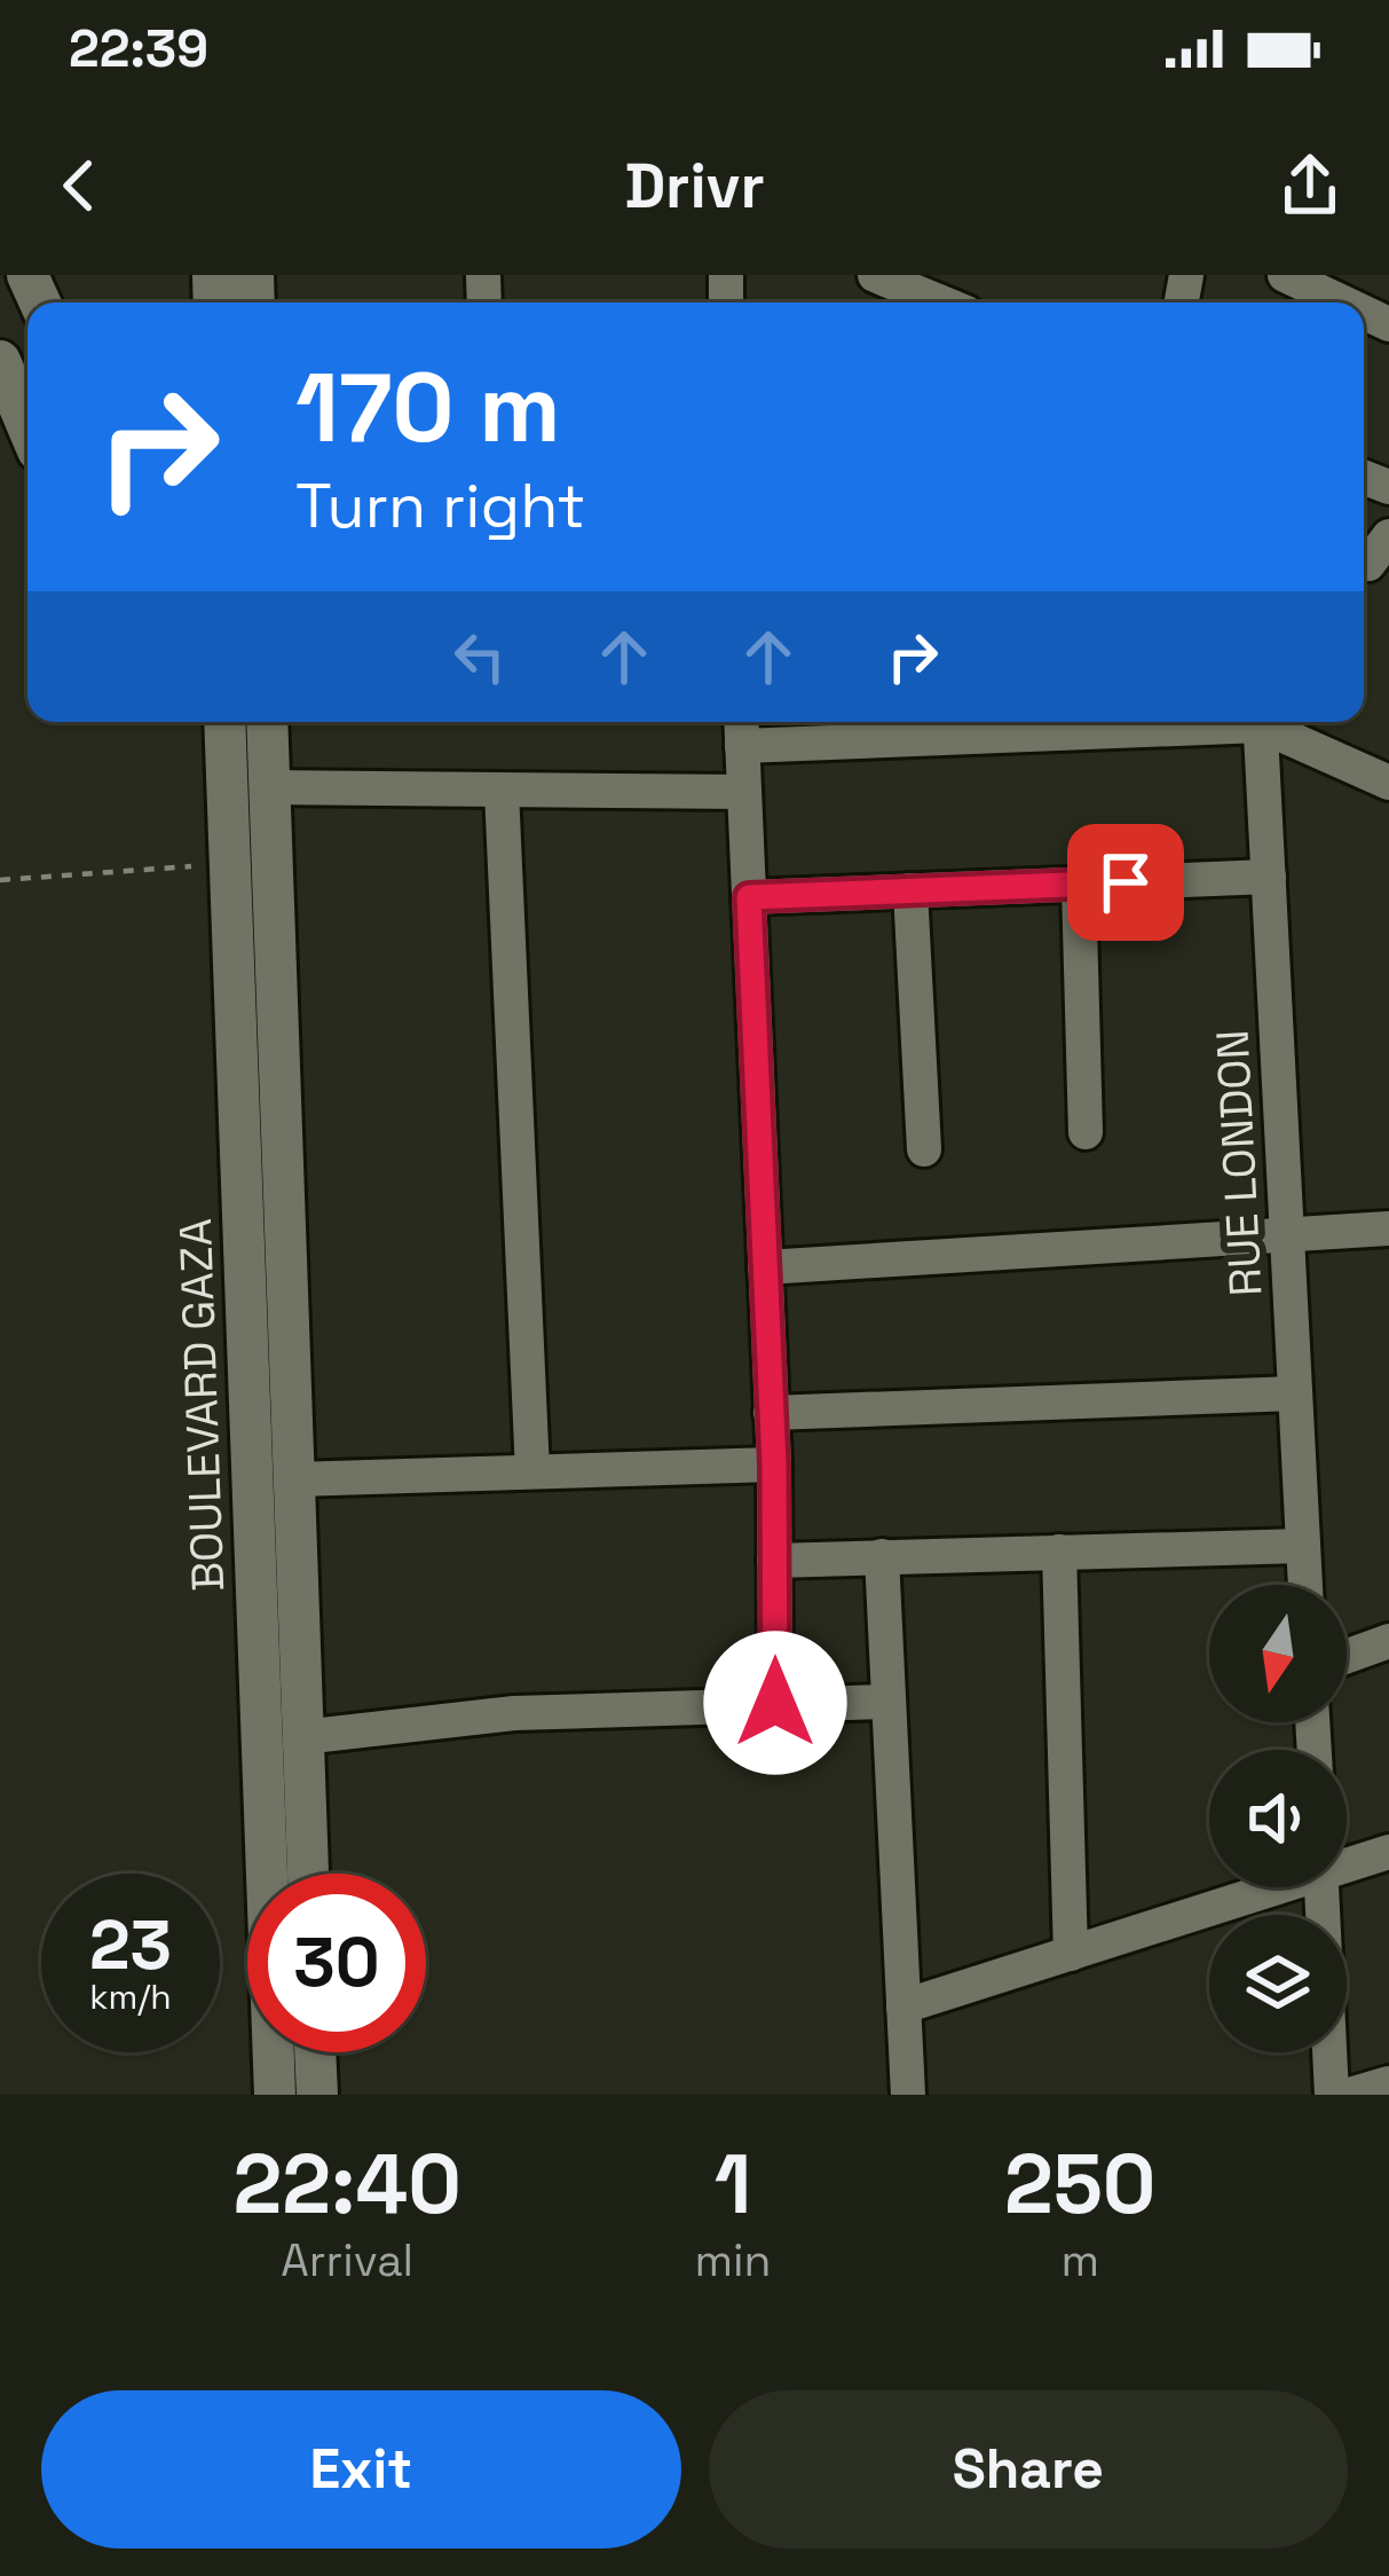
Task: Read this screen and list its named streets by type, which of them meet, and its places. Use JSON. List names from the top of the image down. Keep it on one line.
{"streets":{"street":["RUE LONDON","BOULEVARD GAZA"]},"north":"bottom","page":{"status":"22:39","header":"Drivr","turn":["170 m","Turn right"],"speed":"23 km/h","limit":"30","eta":["22:40","Arrival","1","min","250","m"],"buttons":["Exit","Share"]}}
